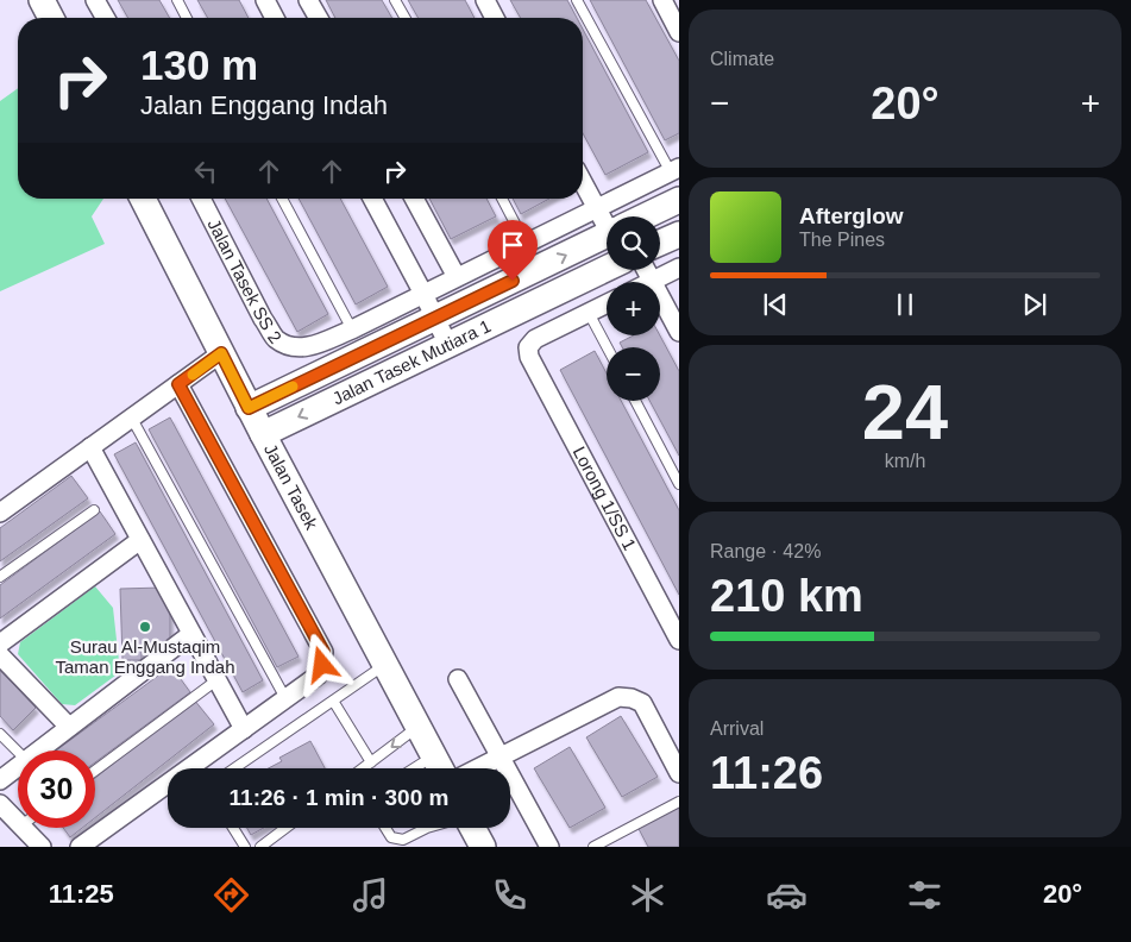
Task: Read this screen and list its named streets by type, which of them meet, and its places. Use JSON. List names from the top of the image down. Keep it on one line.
{"streets":{"street":["Jalan Tasek SS 2","Jalan Tasek Mutiara 1","Jalan Tasek","Lorong 1/SS 1"]},"crossings":[["Jalan Tasek Mutiara 1","Jalan Tasek"]],"places":["Surau Al-Mustaqim Taman Enggang Indah"],"page":{"tile":["Climate",["24","km/h"],["Range · 42%","210 km"],["Arrival","11:26"]],"turn":["130 m","Jalan Enggang Indah"],"heat":["−","20°","+"],"song":["Afterglow","The Pines"],"map_buttons":["+","−"],"limit":"30","trip":"11:26 · 1 min · 300 m","tabs":["11:25","20°"]}}
